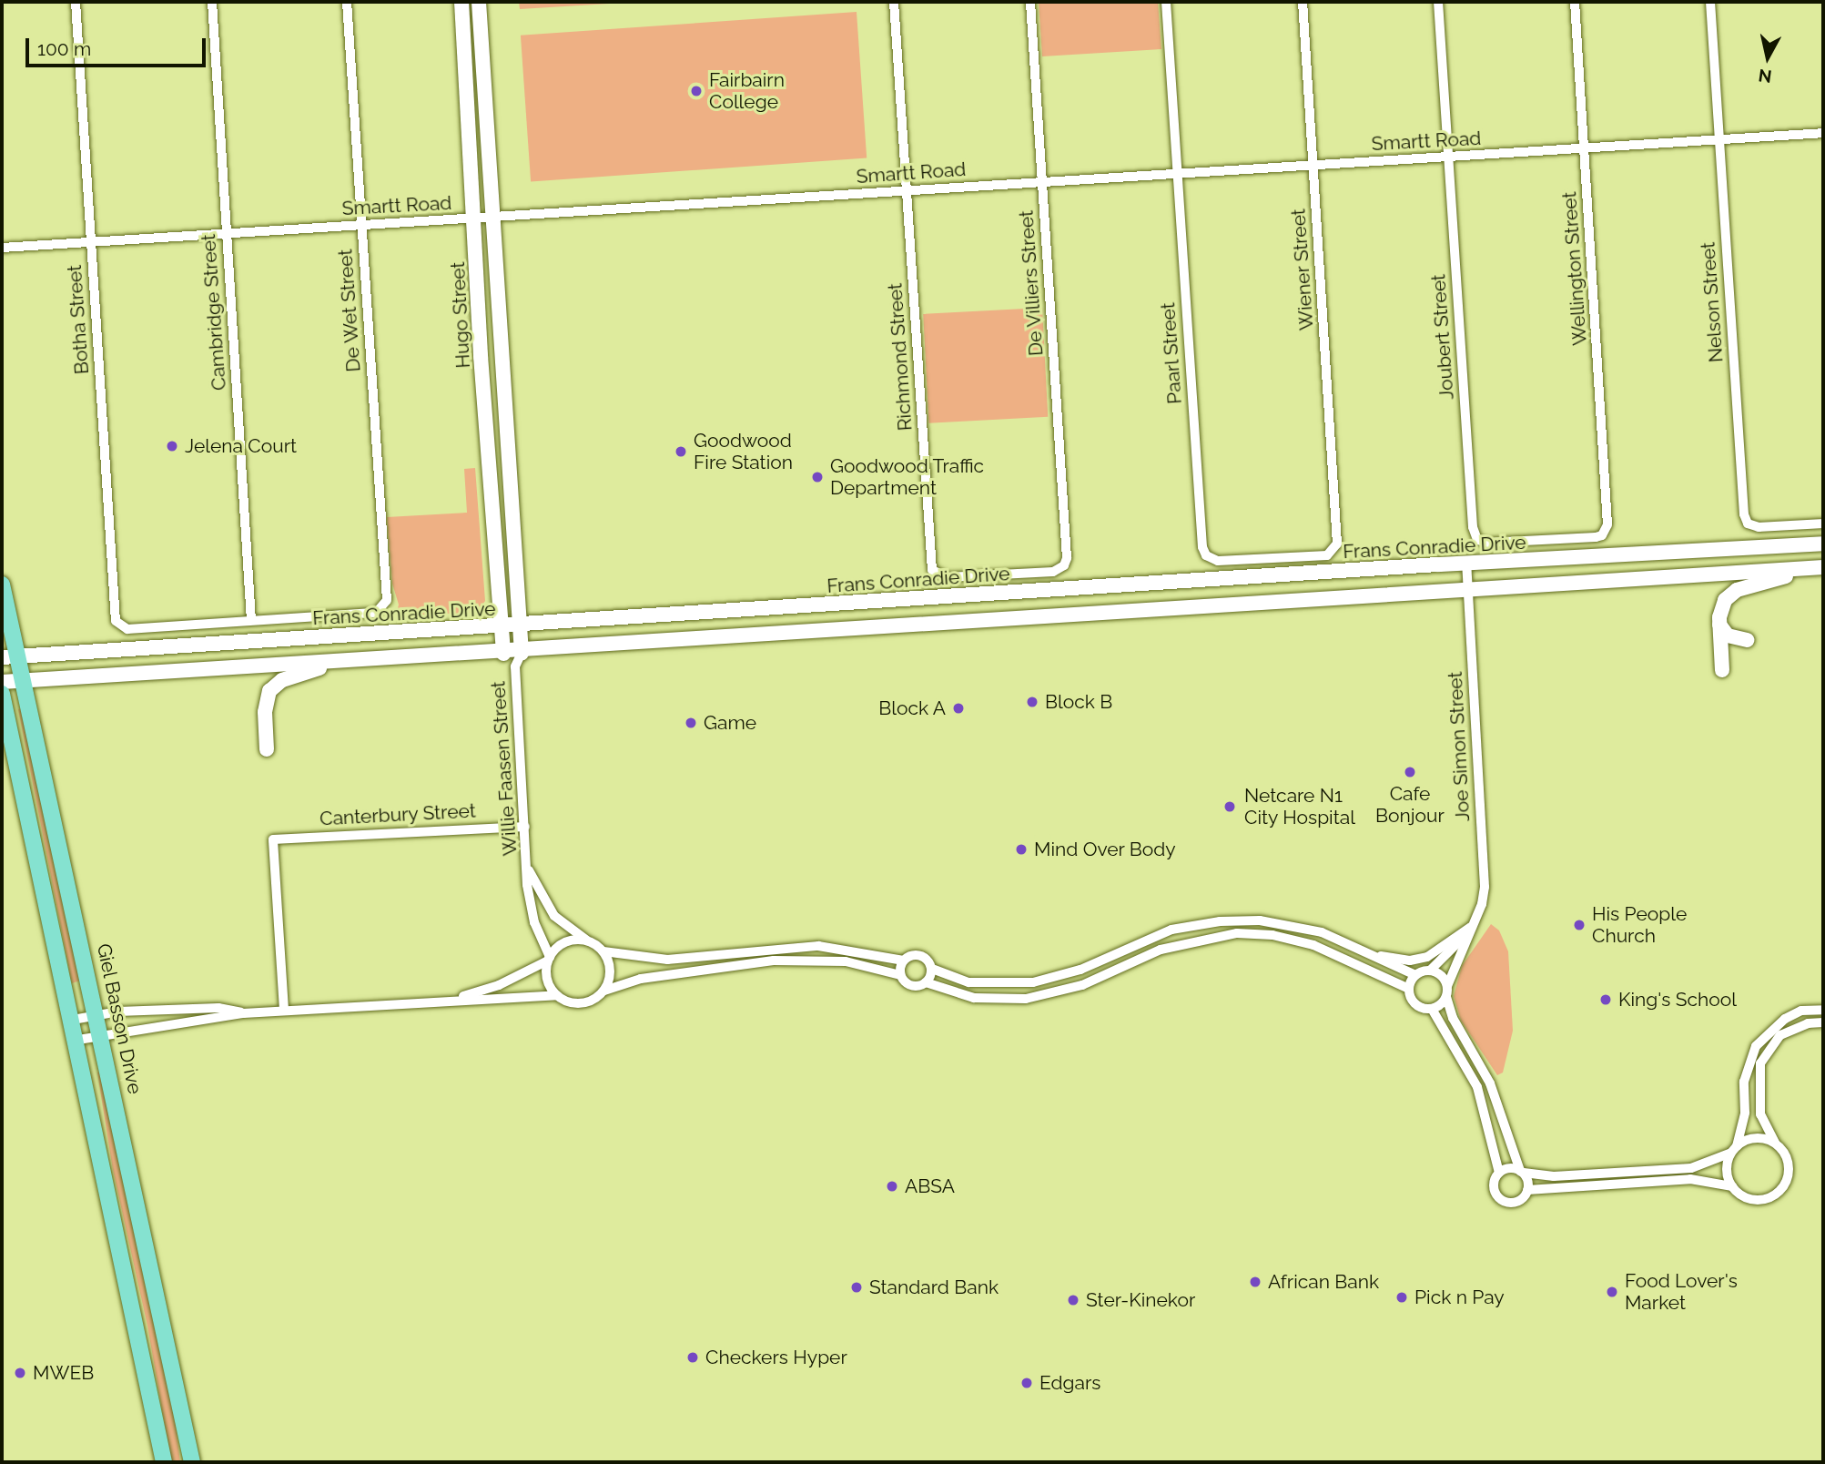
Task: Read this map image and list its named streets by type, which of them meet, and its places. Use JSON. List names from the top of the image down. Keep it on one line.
{"streets":{"main road":["Hugo Street","Frans Conradie Drive","Giel Basson Drive"],"street":["Smartt Road","Wellington Street","Wiener Street","De Villiers Street","Nelson Street","De Wet Street","Cambridge Street","Botha Street","Joubert Street","Paarl Street","Richmond Street","Joe Simon Street","Willie Faasen Street","Canterbury Street"]},"crossings":[["Smartt Road","Wellington Street"],["Smartt Road","Wiener Street"],["Smartt Road","De Villiers Street"],["Smartt Road","Nelson Street"],["Smartt Road","De Wet Street"],["Smartt Road","Cambridge Street"],["Smartt Road","Hugo Street"],["Smartt Road","Botha Street"],["Smartt Road","Joubert Street"],["Smartt Road","Paarl Street"],["Smartt Road","Richmond Street"],["Wellington Street","Joubert Street"],["Wiener Street","Paarl Street"],["De Villiers Street","Richmond Street"],["De Wet Street","Frans Conradie Drive"],["Cambridge Street","Frans Conradie Drive"],["Hugo Street","Frans Conradie Drive"],["Hugo Street","Willie Faasen Street"],["Botha Street","Frans Conradie Drive"],["Frans Conradie Drive","Joe Simon Street"],["Frans Conradie Drive","Giel Basson Drive"],["Willie Faasen Street","Canterbury Street"]],"places":["Fairbairn College","Jelena Court","Goodwood Fire Station","Goodwood Traffic Department","Block B","Block A","Game","Cafe Bonjour","Netcare N1 City Hospital","Mind Over Body","His People Church","King's School","ABSA","African Bank","Standard Bank","Food Lover's Market","Pick n Pay","Ster-Kinekor","Checkers Hyper","MWEB","Edgars"],"scale_bar":"100 m","north":"bottom"}
